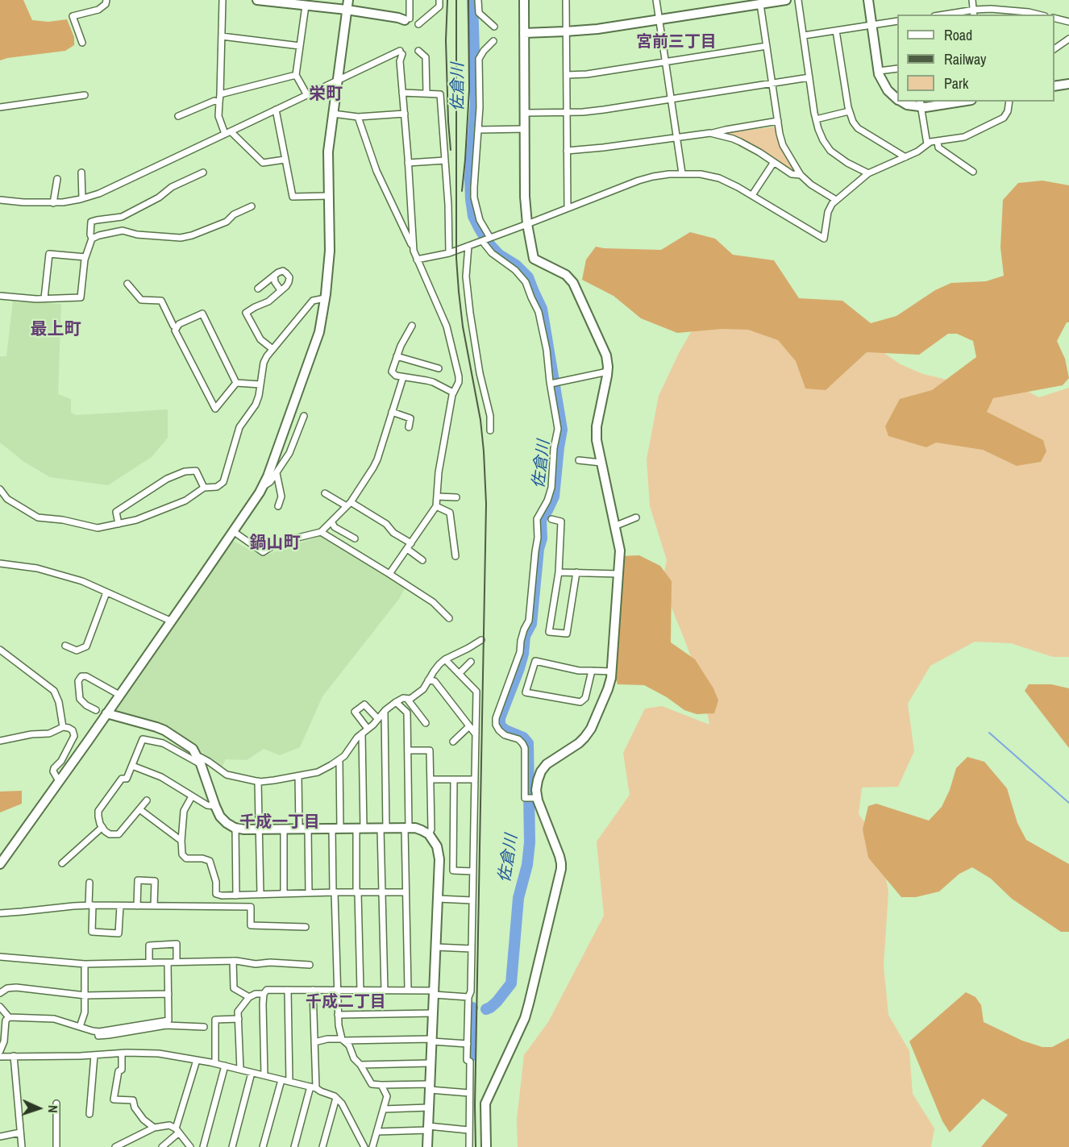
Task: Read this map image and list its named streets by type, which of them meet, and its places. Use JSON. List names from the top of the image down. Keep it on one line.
{"districts":["宮前三丁目","栄町","最上町","鍋山町","千成一丁目","千成二丁目"],"water":["佐倉川"],"legend":["Road","Railway","Park"],"north":"right"}
